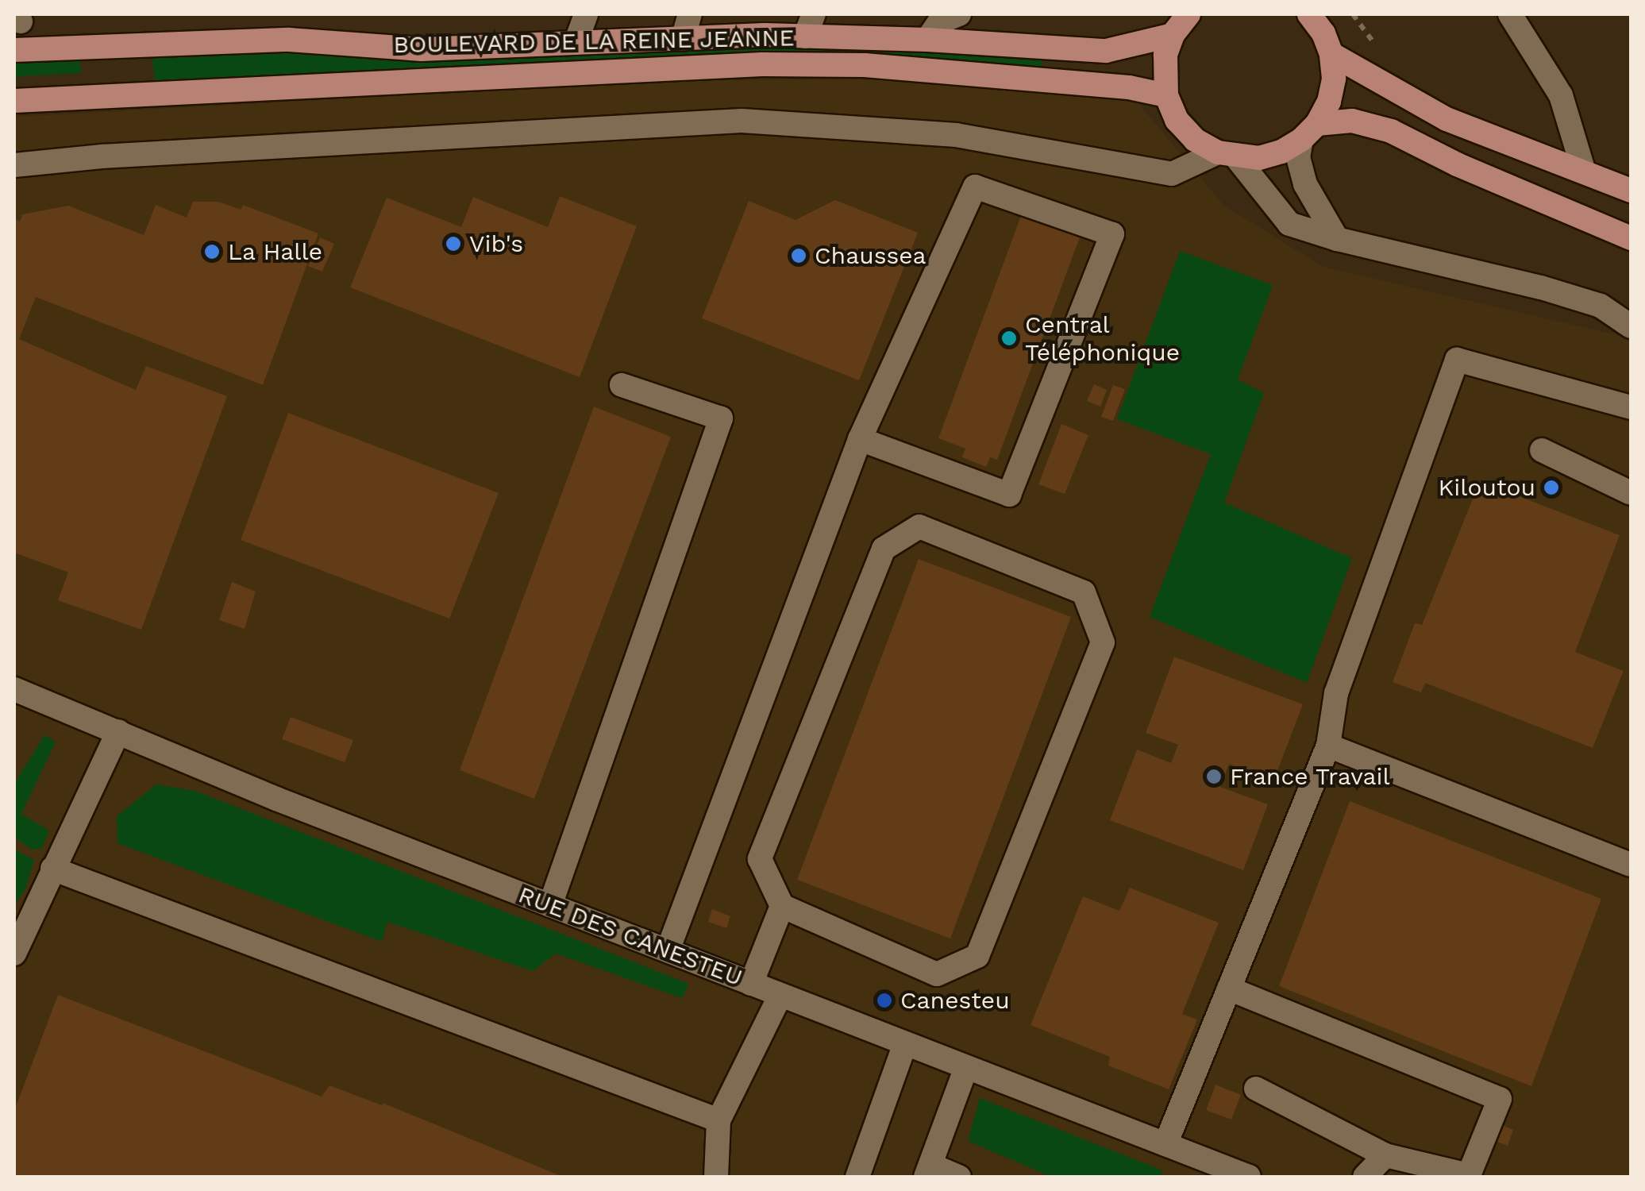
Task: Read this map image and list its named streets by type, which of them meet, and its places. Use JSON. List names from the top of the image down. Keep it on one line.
{"streets":{"main road":["BOULEVARD DE LA REINE JEANNE"],"street":["RUE DES CANESTEU"]},"places":["Vib's","La Halle","Chaussea","Central Téléphonique","Kiloutou","France Travail","Canesteu"]}
